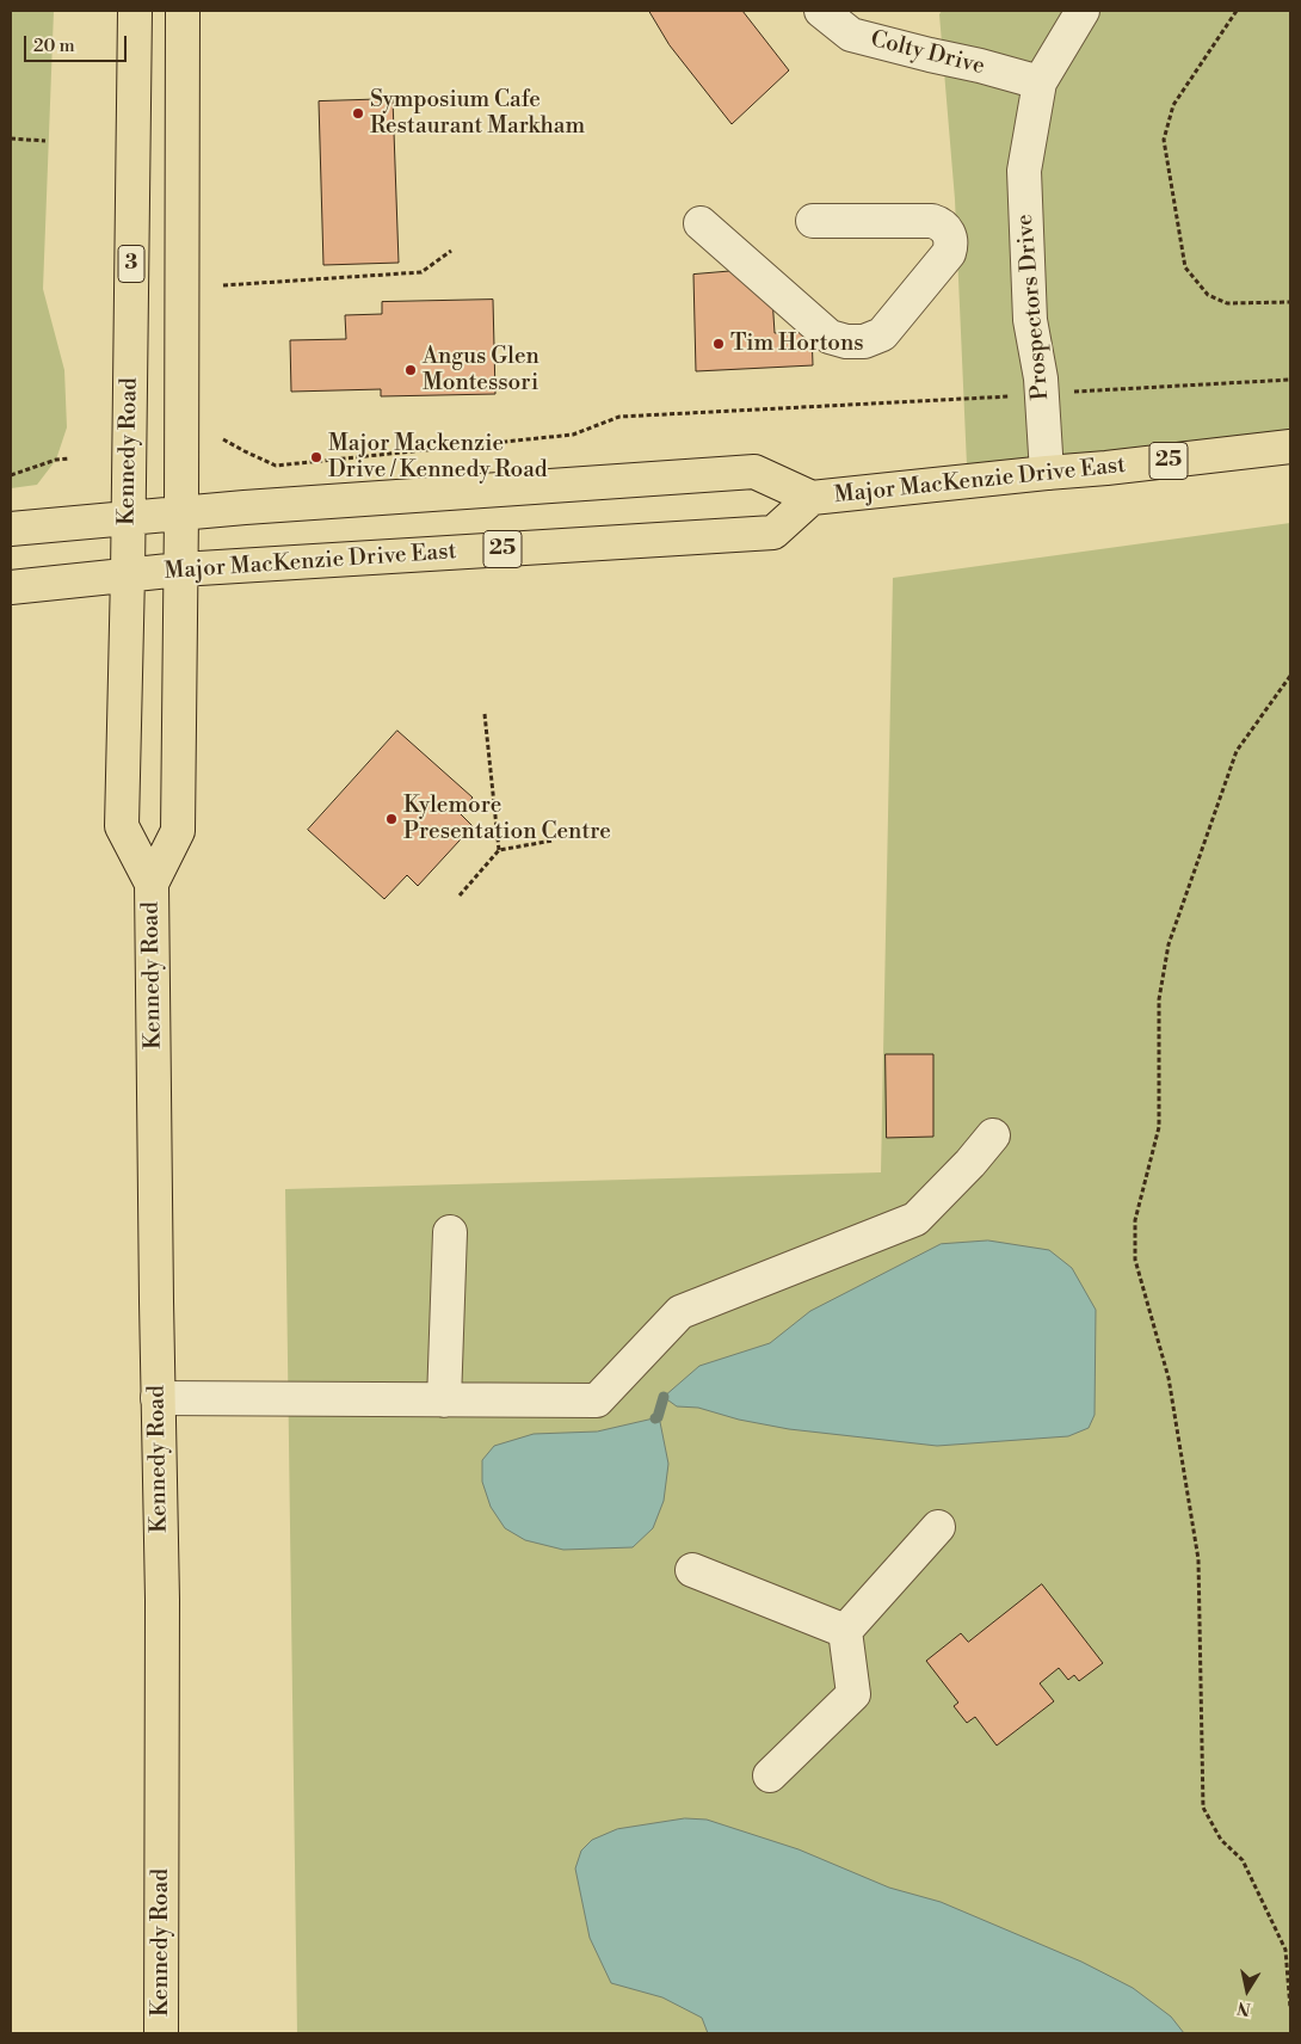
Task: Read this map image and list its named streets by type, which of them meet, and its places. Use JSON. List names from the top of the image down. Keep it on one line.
{"streets":{"main road":["3","Kennedy Road","25","Major MacKenzie Drive East"],"street":["Colty Drive","Prospectors Drive"]},"crossings":[["Colty Drive","Prospectors Drive"],["Prospectors Drive","Major MacKenzie Drive East"],["Kennedy Road","Major MacKenzie Drive East"]],"places":["Symposium Cafe Restaurant Markham","Tim Hortons","Angus Glen Montessori","Major Mackenzie Drive / Kennedy Road","Kylemore Presentation Centre"],"scale_bar":"20 m","north":"bottom"}
